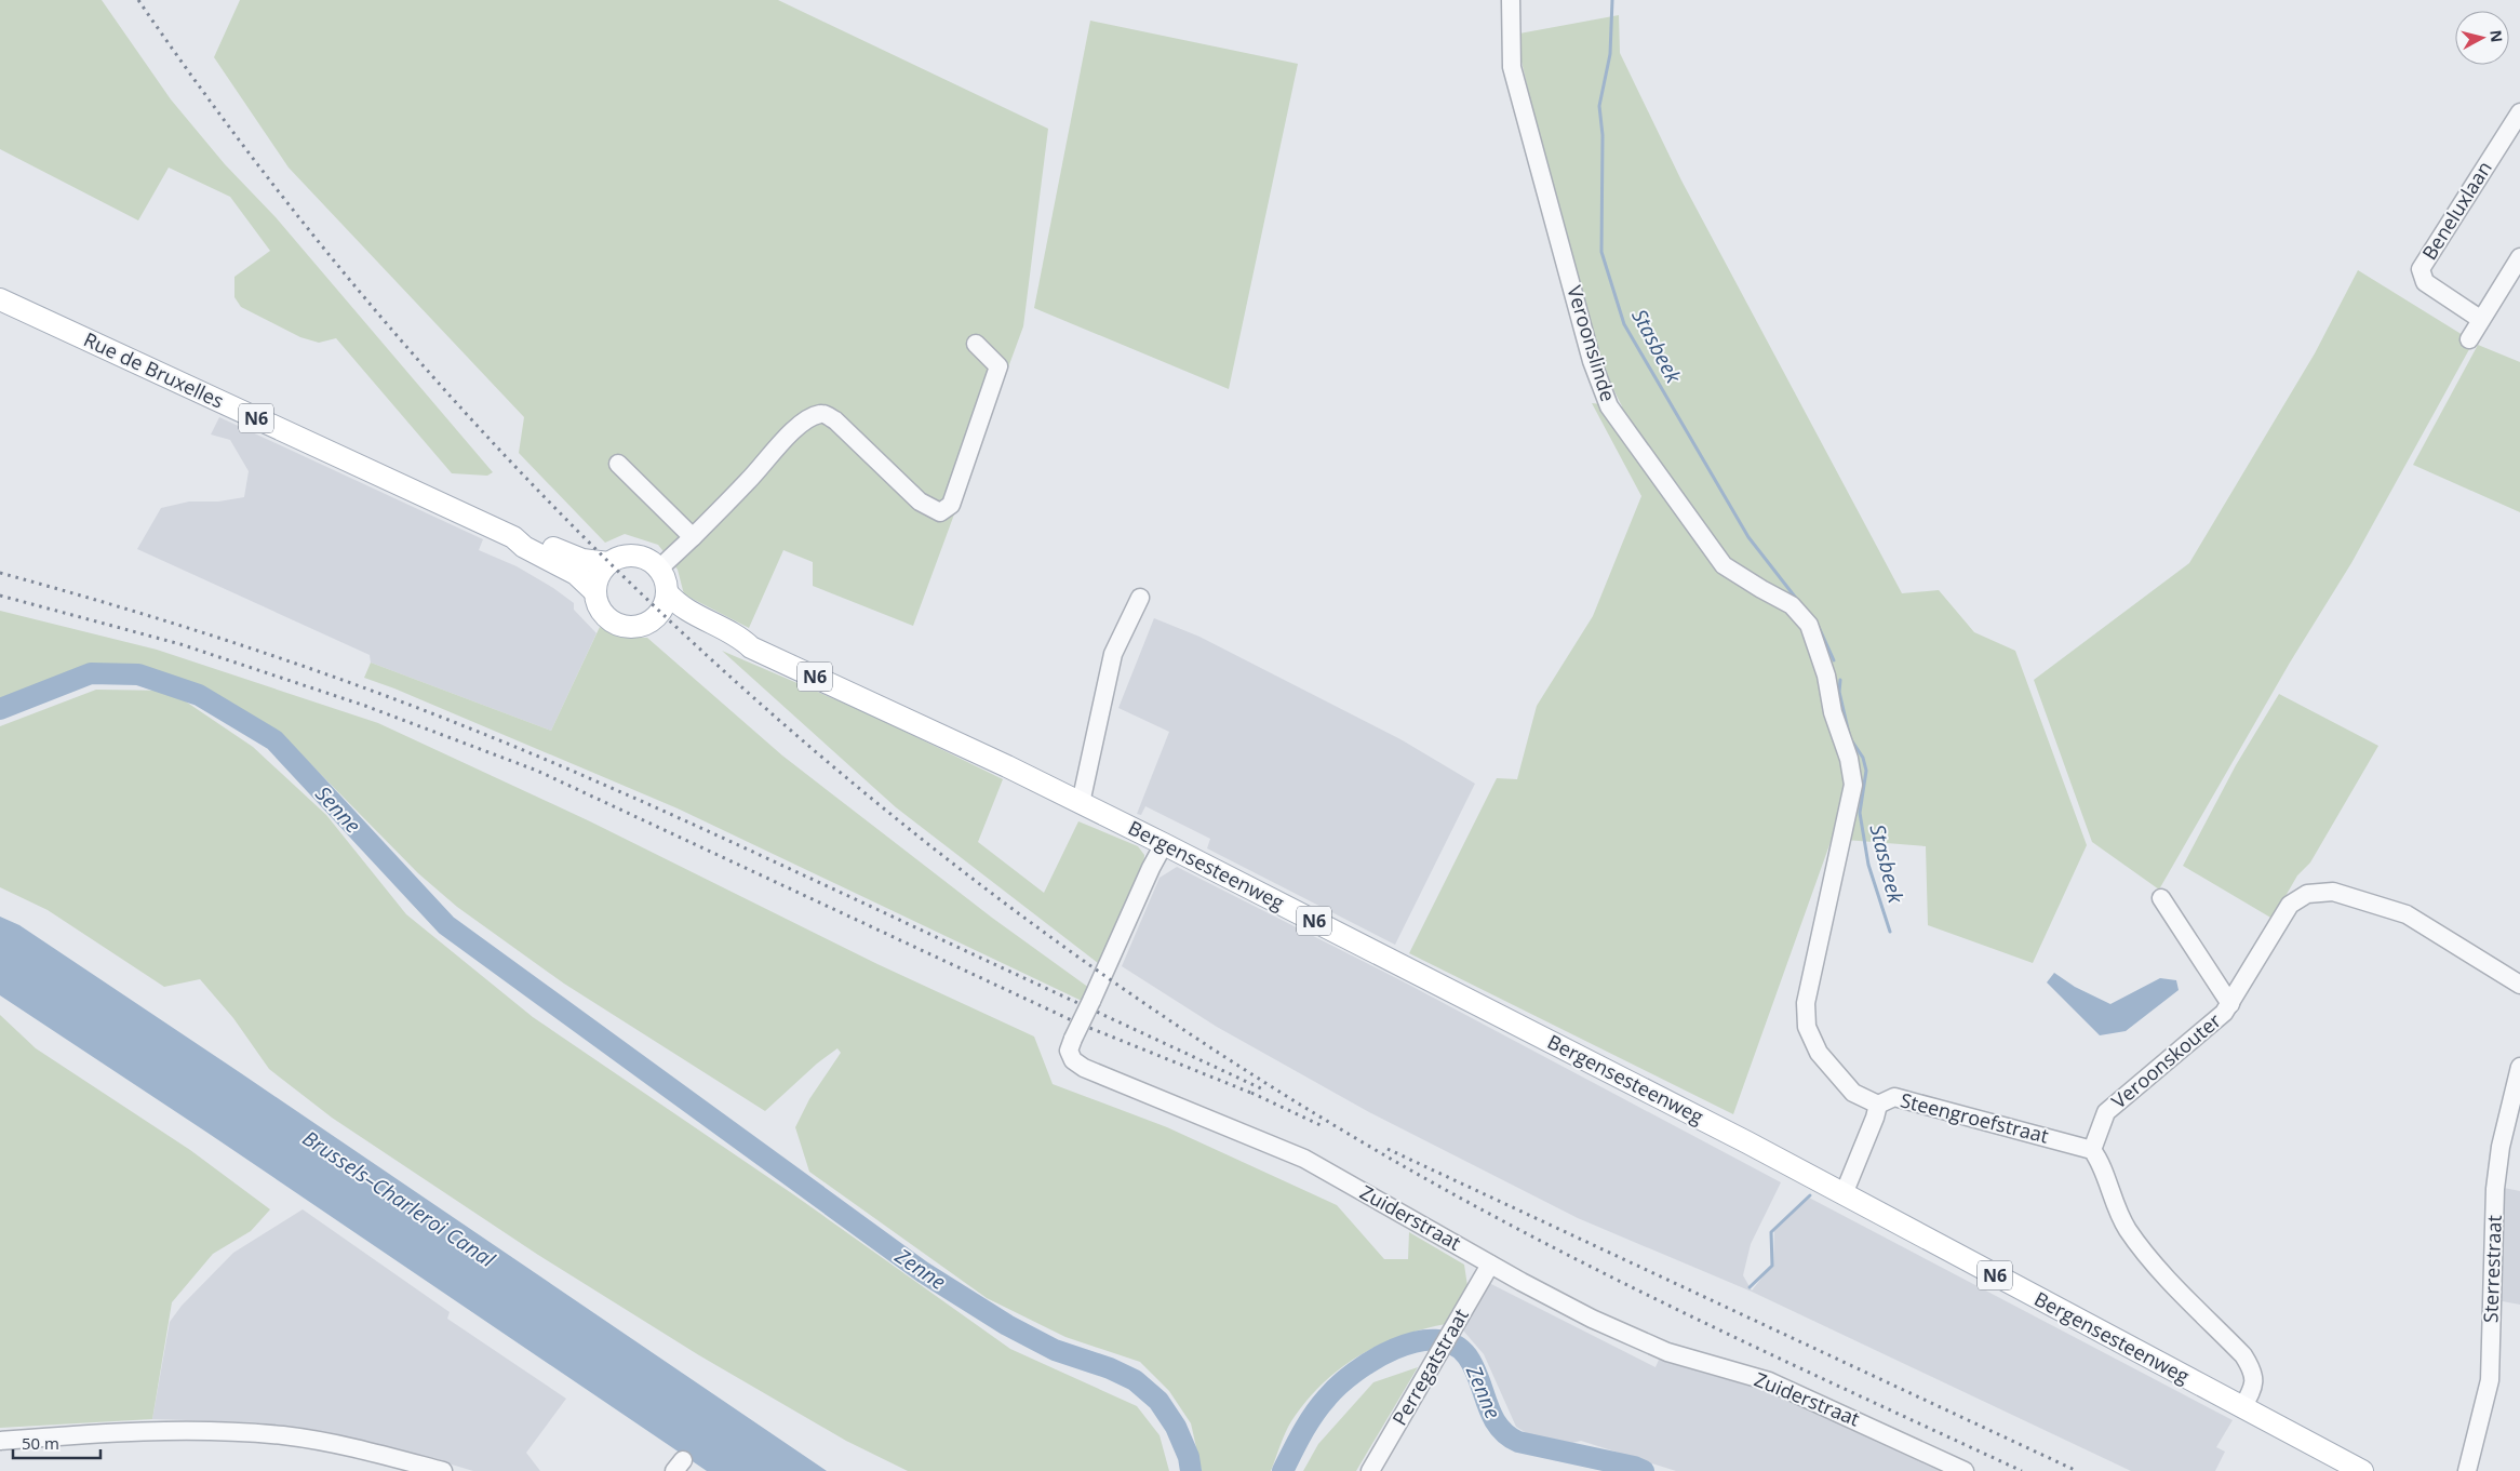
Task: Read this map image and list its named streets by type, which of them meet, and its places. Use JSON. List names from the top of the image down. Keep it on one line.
{"streets":{"main road":["Rue de Bruxelles","N6","Bergensesteenweg"],"street":["Beneluxlaan","Veroonslinde","Veroonskouter","Steengroefstraat","Zuiderstraat","Sterrestraat","Perregatstraat"]},"crossings":[["Veroonslinde","Steengroefstraat"],["Rue de Bruxelles","N6"],["N6","Bergensesteenweg"],["Bergensesteenweg","Zuiderstraat"],["Veroonskouter","Steengroefstraat"],["Zuiderstraat","Perregatstraat"]],"water":["Stasbeek","Senne","Brussels–Charleroi Canal","Zenne"],"scale_bar":"50 m","north":"right"}
